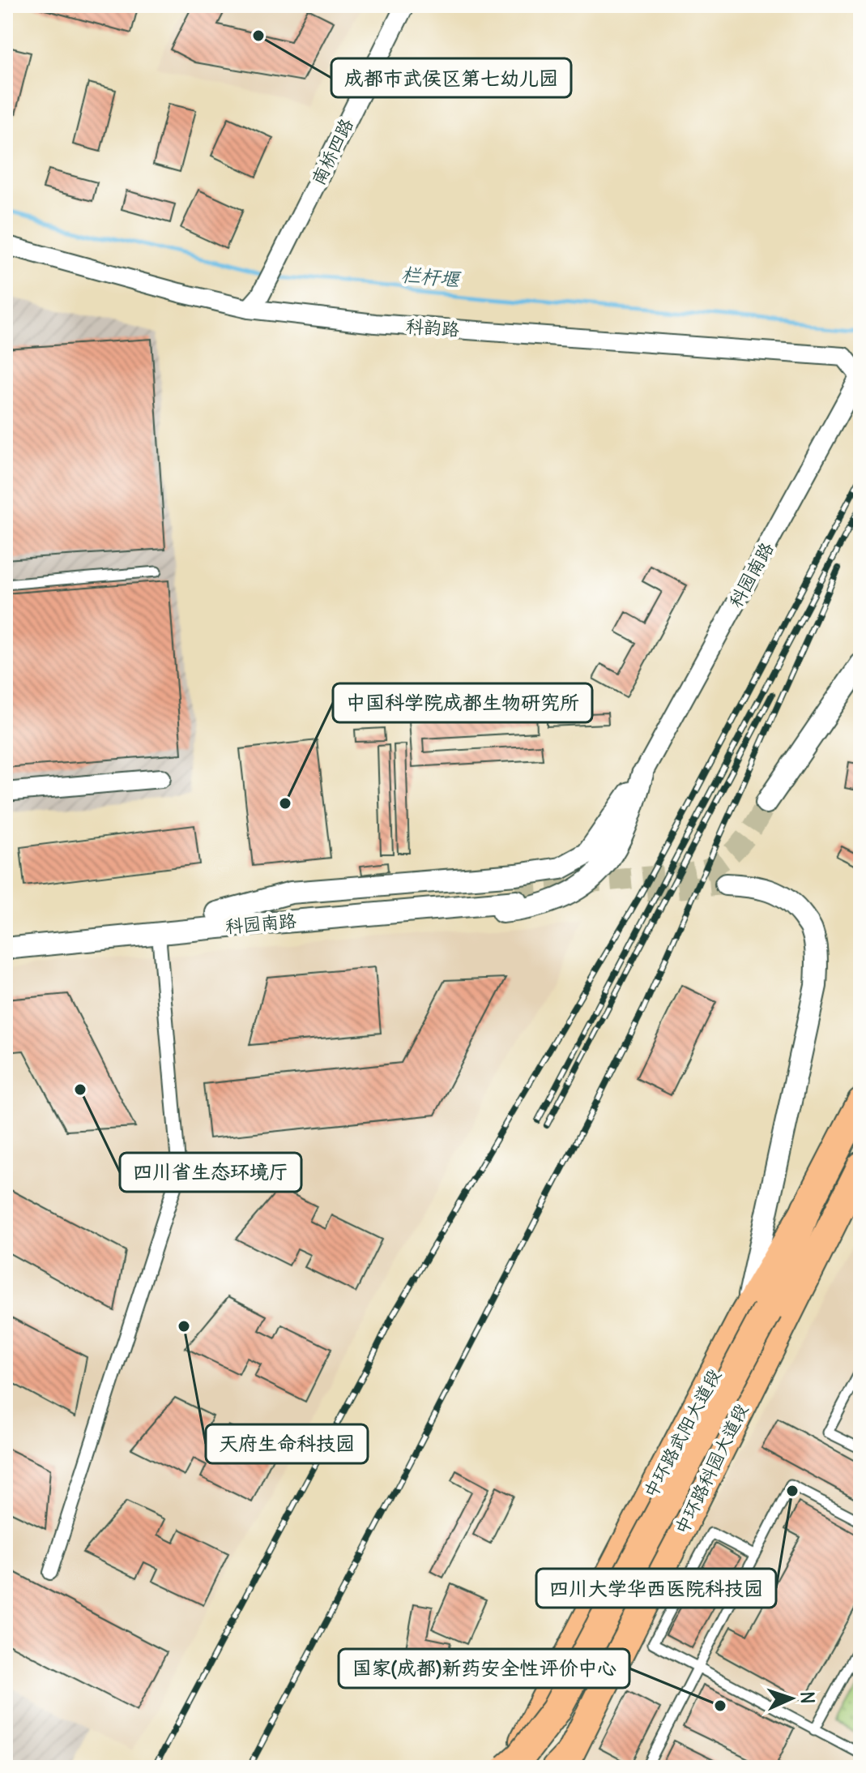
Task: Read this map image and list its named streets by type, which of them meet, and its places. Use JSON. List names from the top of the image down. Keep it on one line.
{"streets":{"main road":["中环路科园大道段"],"street":["南桥四路","科韵路","科园南路"]},"crossings":[["南桥四路","科韵路"],["科韵路","科园南路"]],"water":["栏杆堰"],"places":["成都市武侯区第七幼儿园","中国科学院成都生物研究所","四川省生态环境厅","天府生命科技园","四川大学华西医院科技园","国家(成都)新药安全性评价中心"],"north":"right"}
